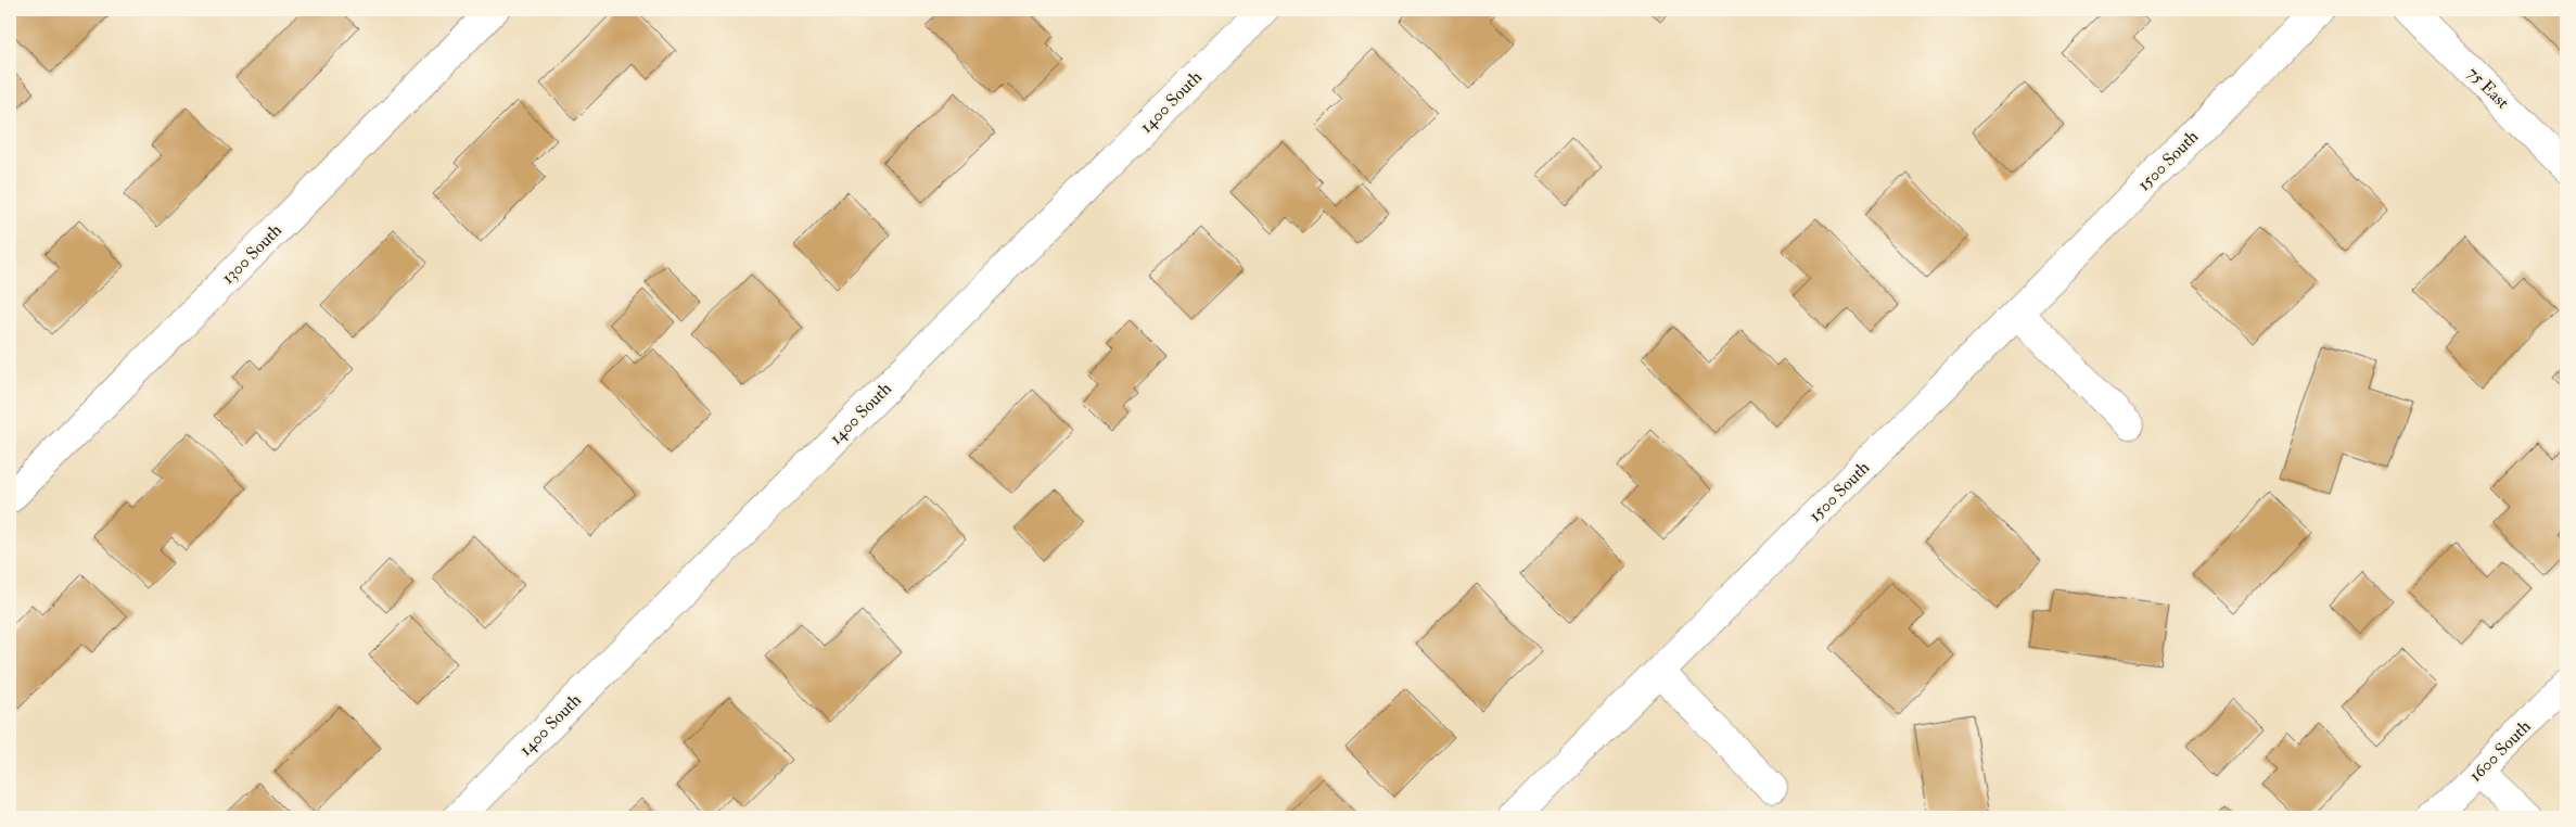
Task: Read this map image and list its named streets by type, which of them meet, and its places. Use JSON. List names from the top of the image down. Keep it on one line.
{"streets":{"street":["75 East","1400 South","1500 South","1300 South","1600 South"]}}
